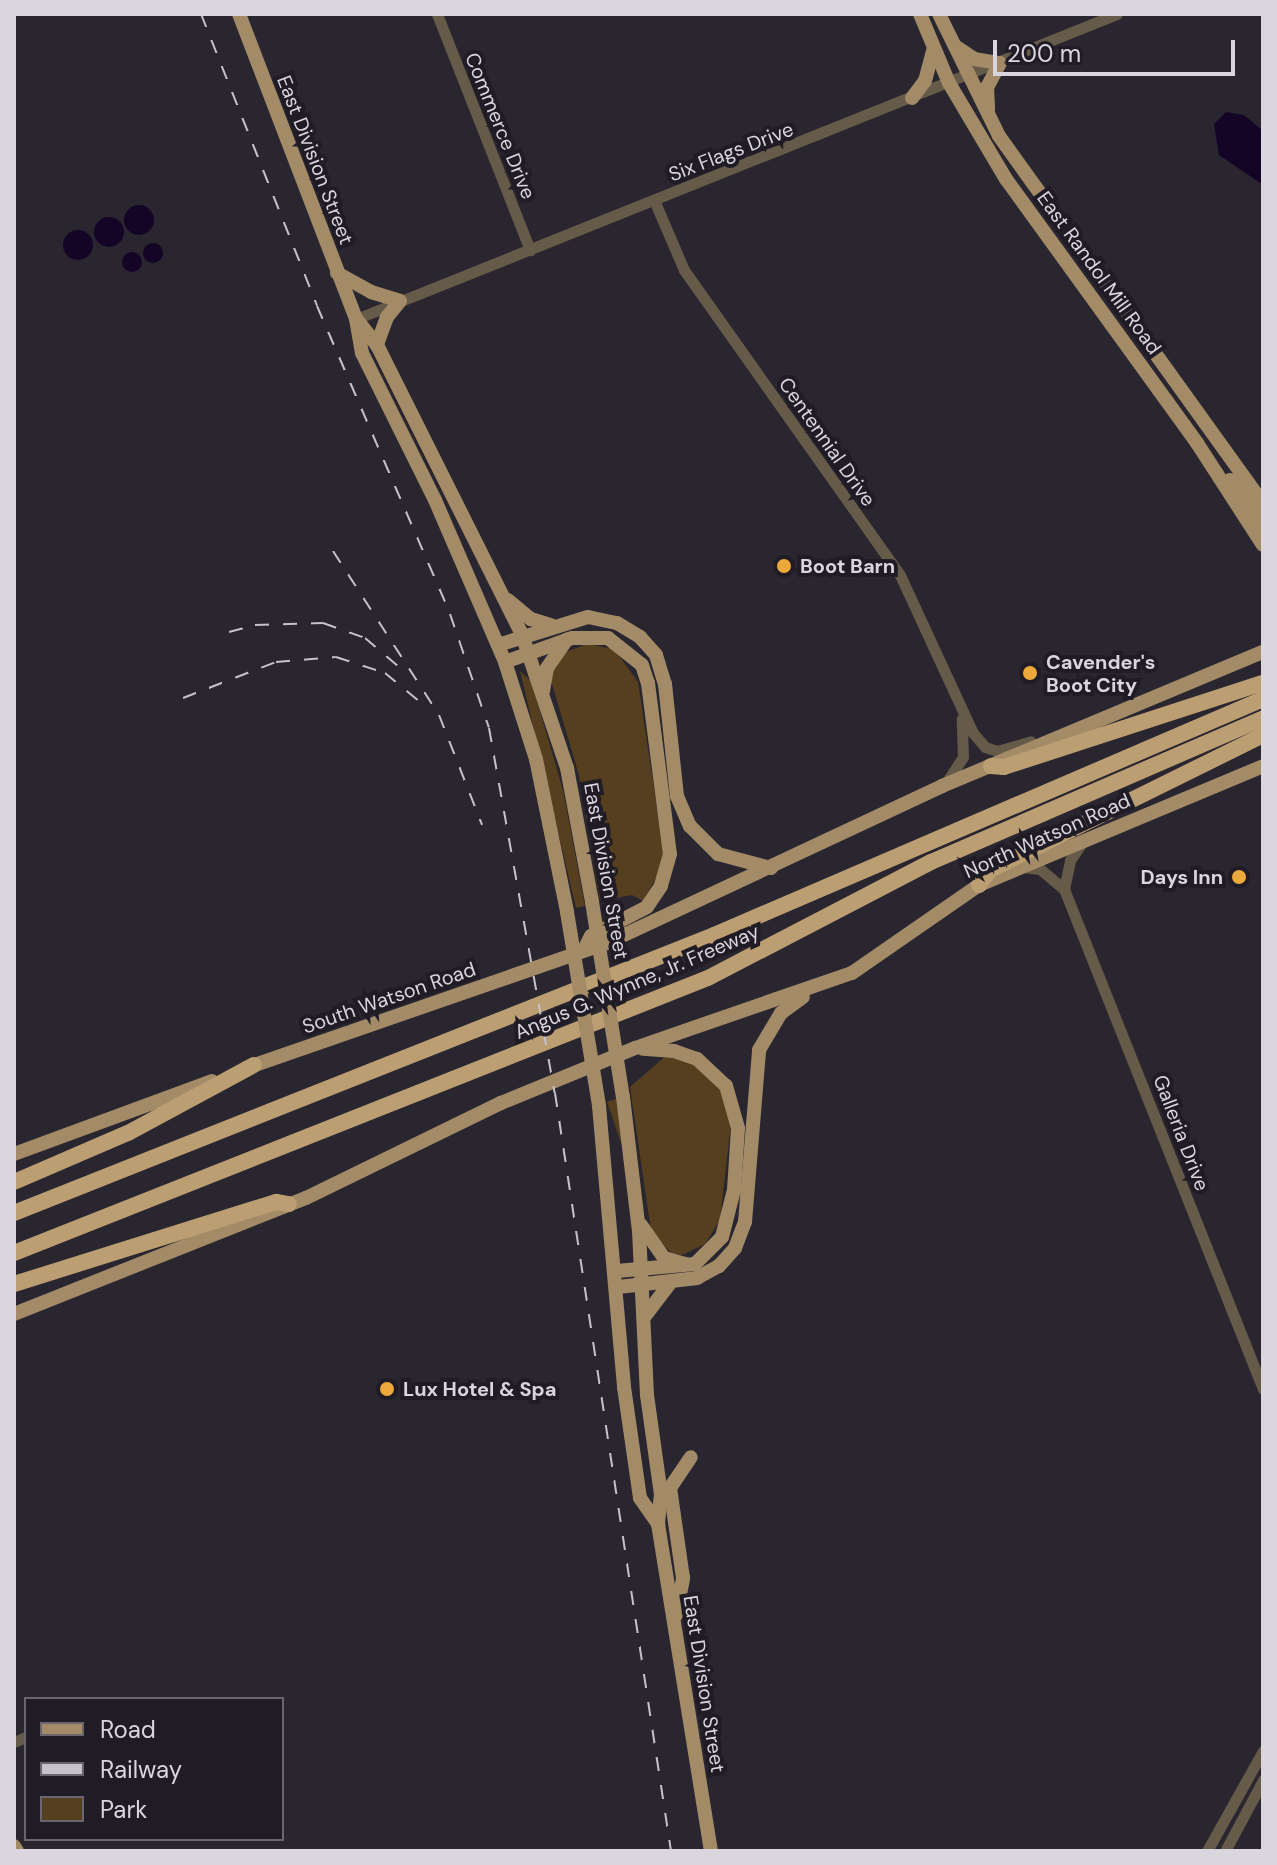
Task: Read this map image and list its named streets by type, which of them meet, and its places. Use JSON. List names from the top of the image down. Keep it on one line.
{"streets":{"highway":["Angus G. Wynne, Jr. Freeway"],"main road":["East Division Street","East Randol Mill Road","North Watson Road","South Watson Road"],"street":["Commerce Drive","Six Flags Drive","Centennial Drive","Galleria Drive"]},"crossings":[["Commerce Drive","Six Flags Drive"],["Six Flags Drive","East Division Street"],["Six Flags Drive","East Randol Mill Road"],["Six Flags Drive","Centennial Drive"]],"places":["Boot Barn","Cavender's Boot City","Days Inn","Lux Hotel & Spa"],"legend":["Road","Railway","Park"],"scale_bar":"200 m"}
